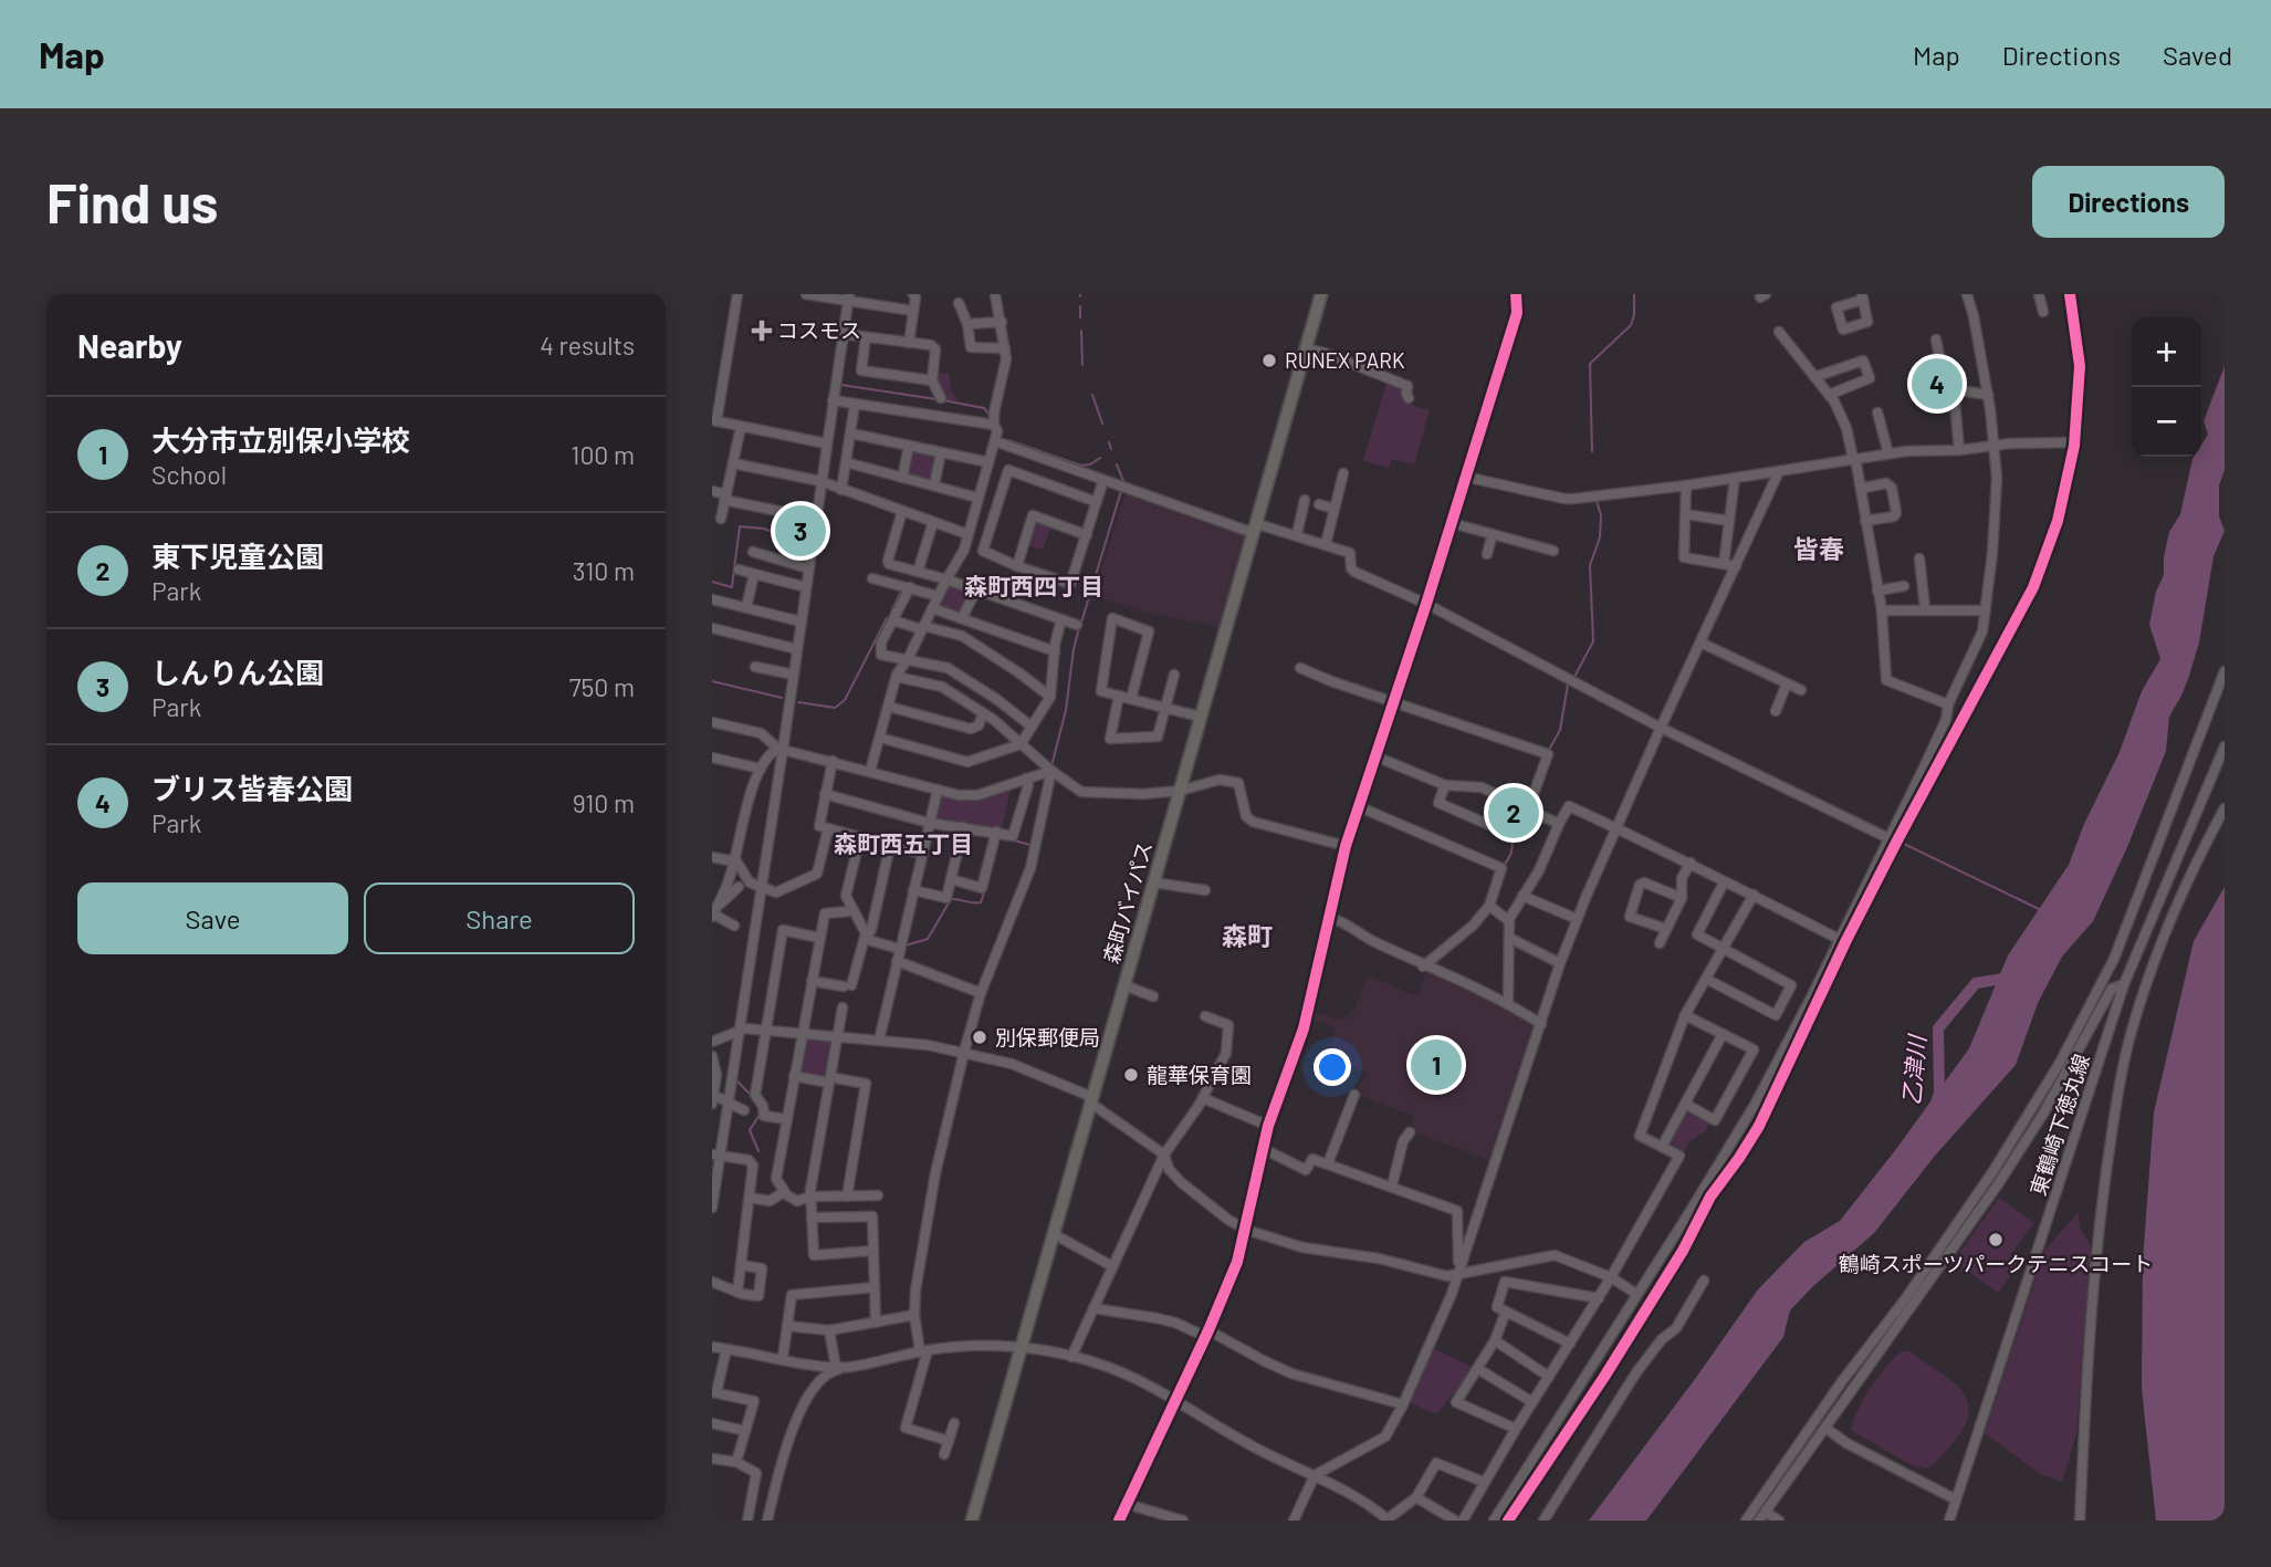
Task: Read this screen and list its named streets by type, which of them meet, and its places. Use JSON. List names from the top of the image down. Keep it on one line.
{"streets":{"main road":["森町バイパス"],"street":["東鶴崎下徳丸線"]},"districts":["皆春","森町西四丁目","森町西五丁目","森町"],"water":["乙津川"],"places":{"health":["コスモス"],"other":["RUNEX PARK","別保郵便局","龍華保育園","鶴崎スポーツパークテニスコート"]},"page":{"header":"Map","nav":["Map","Directions","Saved"],"buttons":["Directions",["Save","Share"]],"title":"Find us","heading":["Nearby","4 results"],"map_buttons":["+","−"],"pins":["4","3","2","1"],"list":[{"mark":"1","name":"大分市立別保小学校","note":"School","value":"100 m"},{"mark":"2","name":"東下児童公園","note":"Park","value":"310 m"},{"mark":"3","name":"しんりん公園","note":"Park","value":"750 m"},{"mark":"4","name":"ブリス皆春公園","note":"Park","value":"910 m"}]}}
